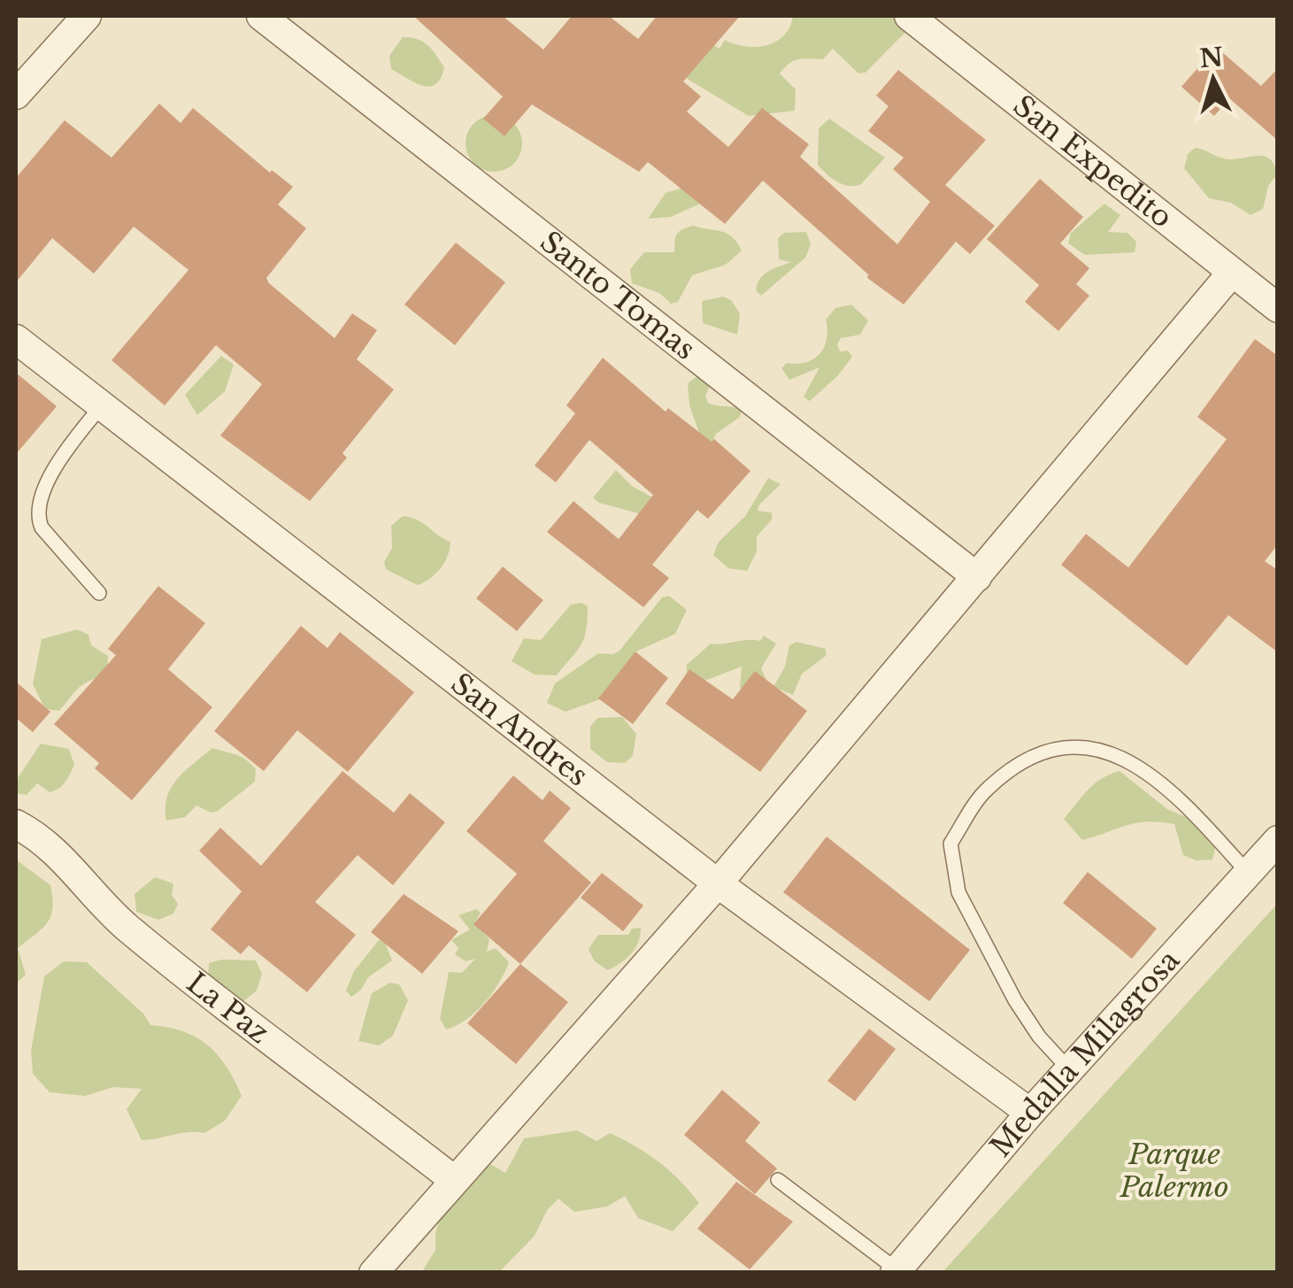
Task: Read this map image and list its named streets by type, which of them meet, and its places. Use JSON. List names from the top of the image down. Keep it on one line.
{"streets":{"street":["San Expedito","Santo Tomas","San Andres","La Paz","Medalla Milagrosa"]},"crossings":[["San Andres","Medalla Milagrosa"]],"parks":["Parque Palermo"],"north":"top"}
